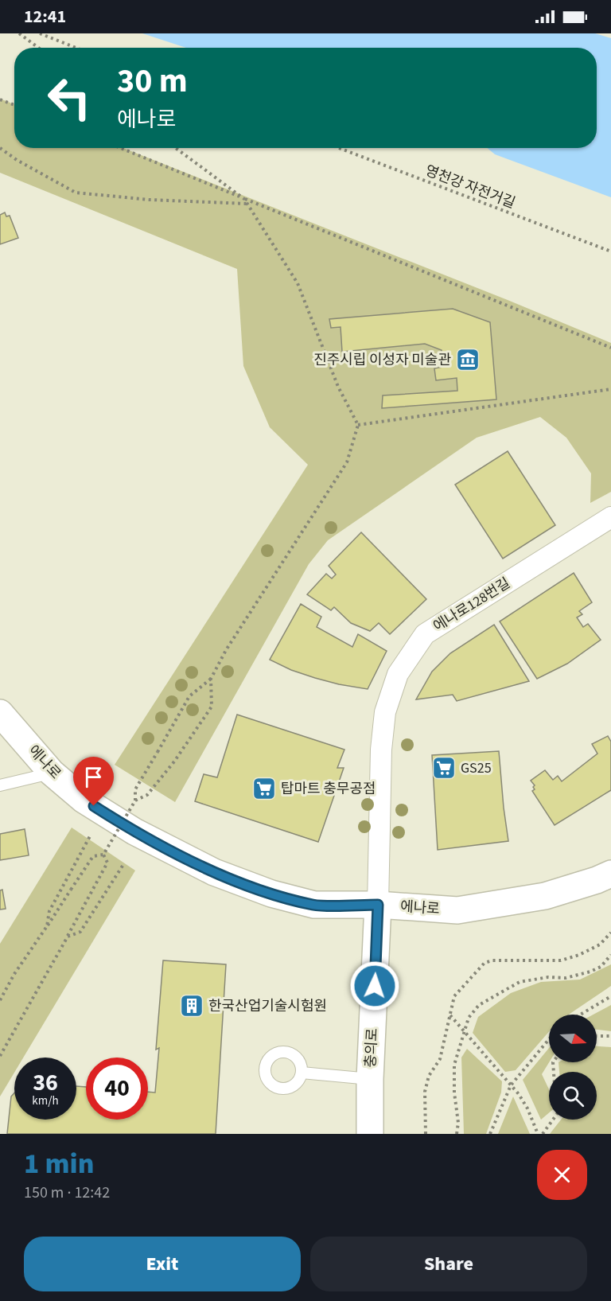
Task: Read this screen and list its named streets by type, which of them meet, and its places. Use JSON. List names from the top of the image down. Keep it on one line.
{"streets":{"street":["에나로128번길","에나로","충의로"],"path":["영천강 자전거길"]},"crossings":[["에나로128번길","에나로"],["에나로128번길","충의로"],["에나로","충의로"]],"places":{"museum":["진주시립 이성자 미술관"],"supermarket":["GS25","탑마트 충무공점"],"building":["한국산업기술시험원"]},"north":"right","page":{"status":"12:41","turn":["30 m","에나로"],"speed":"36 km/h","limit":"40","heading":["1 min","150 m · 12:42"],"buttons":["Exit","Share"]}}
